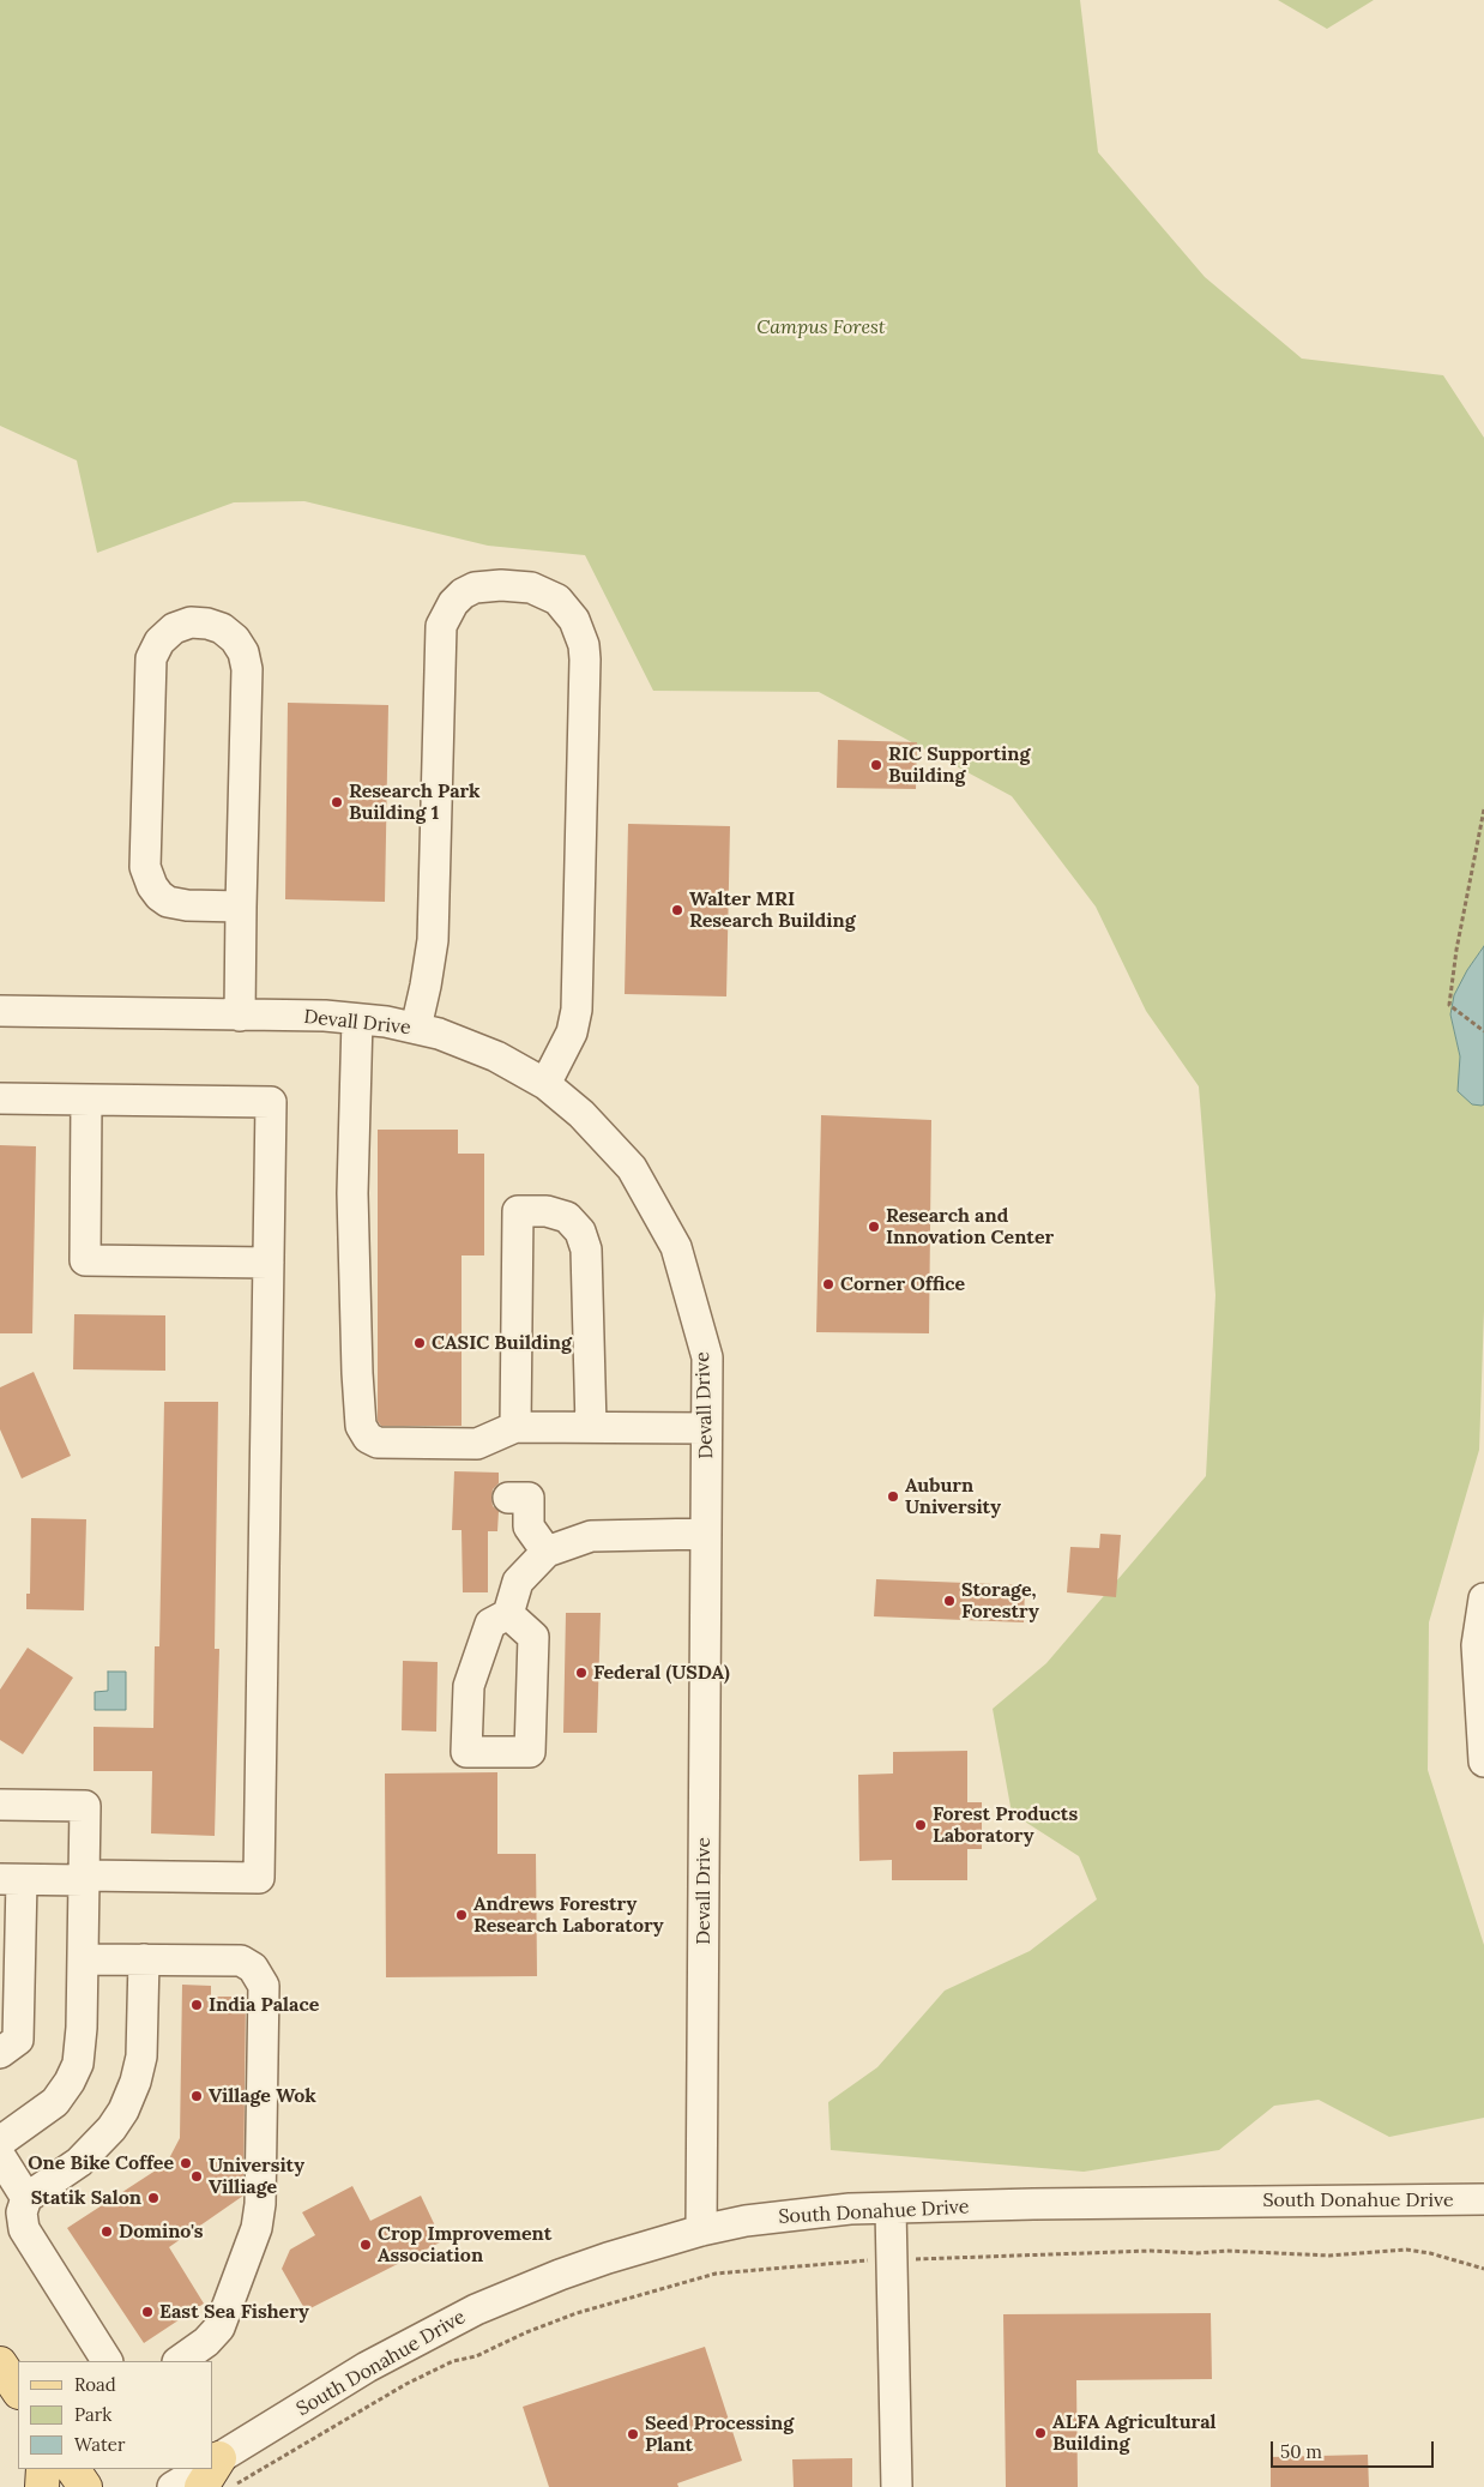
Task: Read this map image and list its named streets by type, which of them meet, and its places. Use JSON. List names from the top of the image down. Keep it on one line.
{"streets":{"street":["Devall Drive","South Donahue Drive"]},"crossings":[["Devall Drive","South Donahue Drive"]],"parks":["Campus Forest"],"places":["RIC Supporting Building","Research Park Building 1","Walter MRI Research Building","Research and Innovation Center","Corner Office","CASIC Building","Auburn University","Storage, Forestry","Federal (USDA)","Forest Products Laboratory","Andrews Forestry Research Laboratory","India Palace","Village Wok","One Bike Coffee","University Villiage","Statik Salon","Domino's","Crop Improvement Association","East Sea Fishery","ALFA Agricultural Building","Seed Processing Plant"],"legend":["Road","Park","Water"],"scale_bar":"50 m"}
